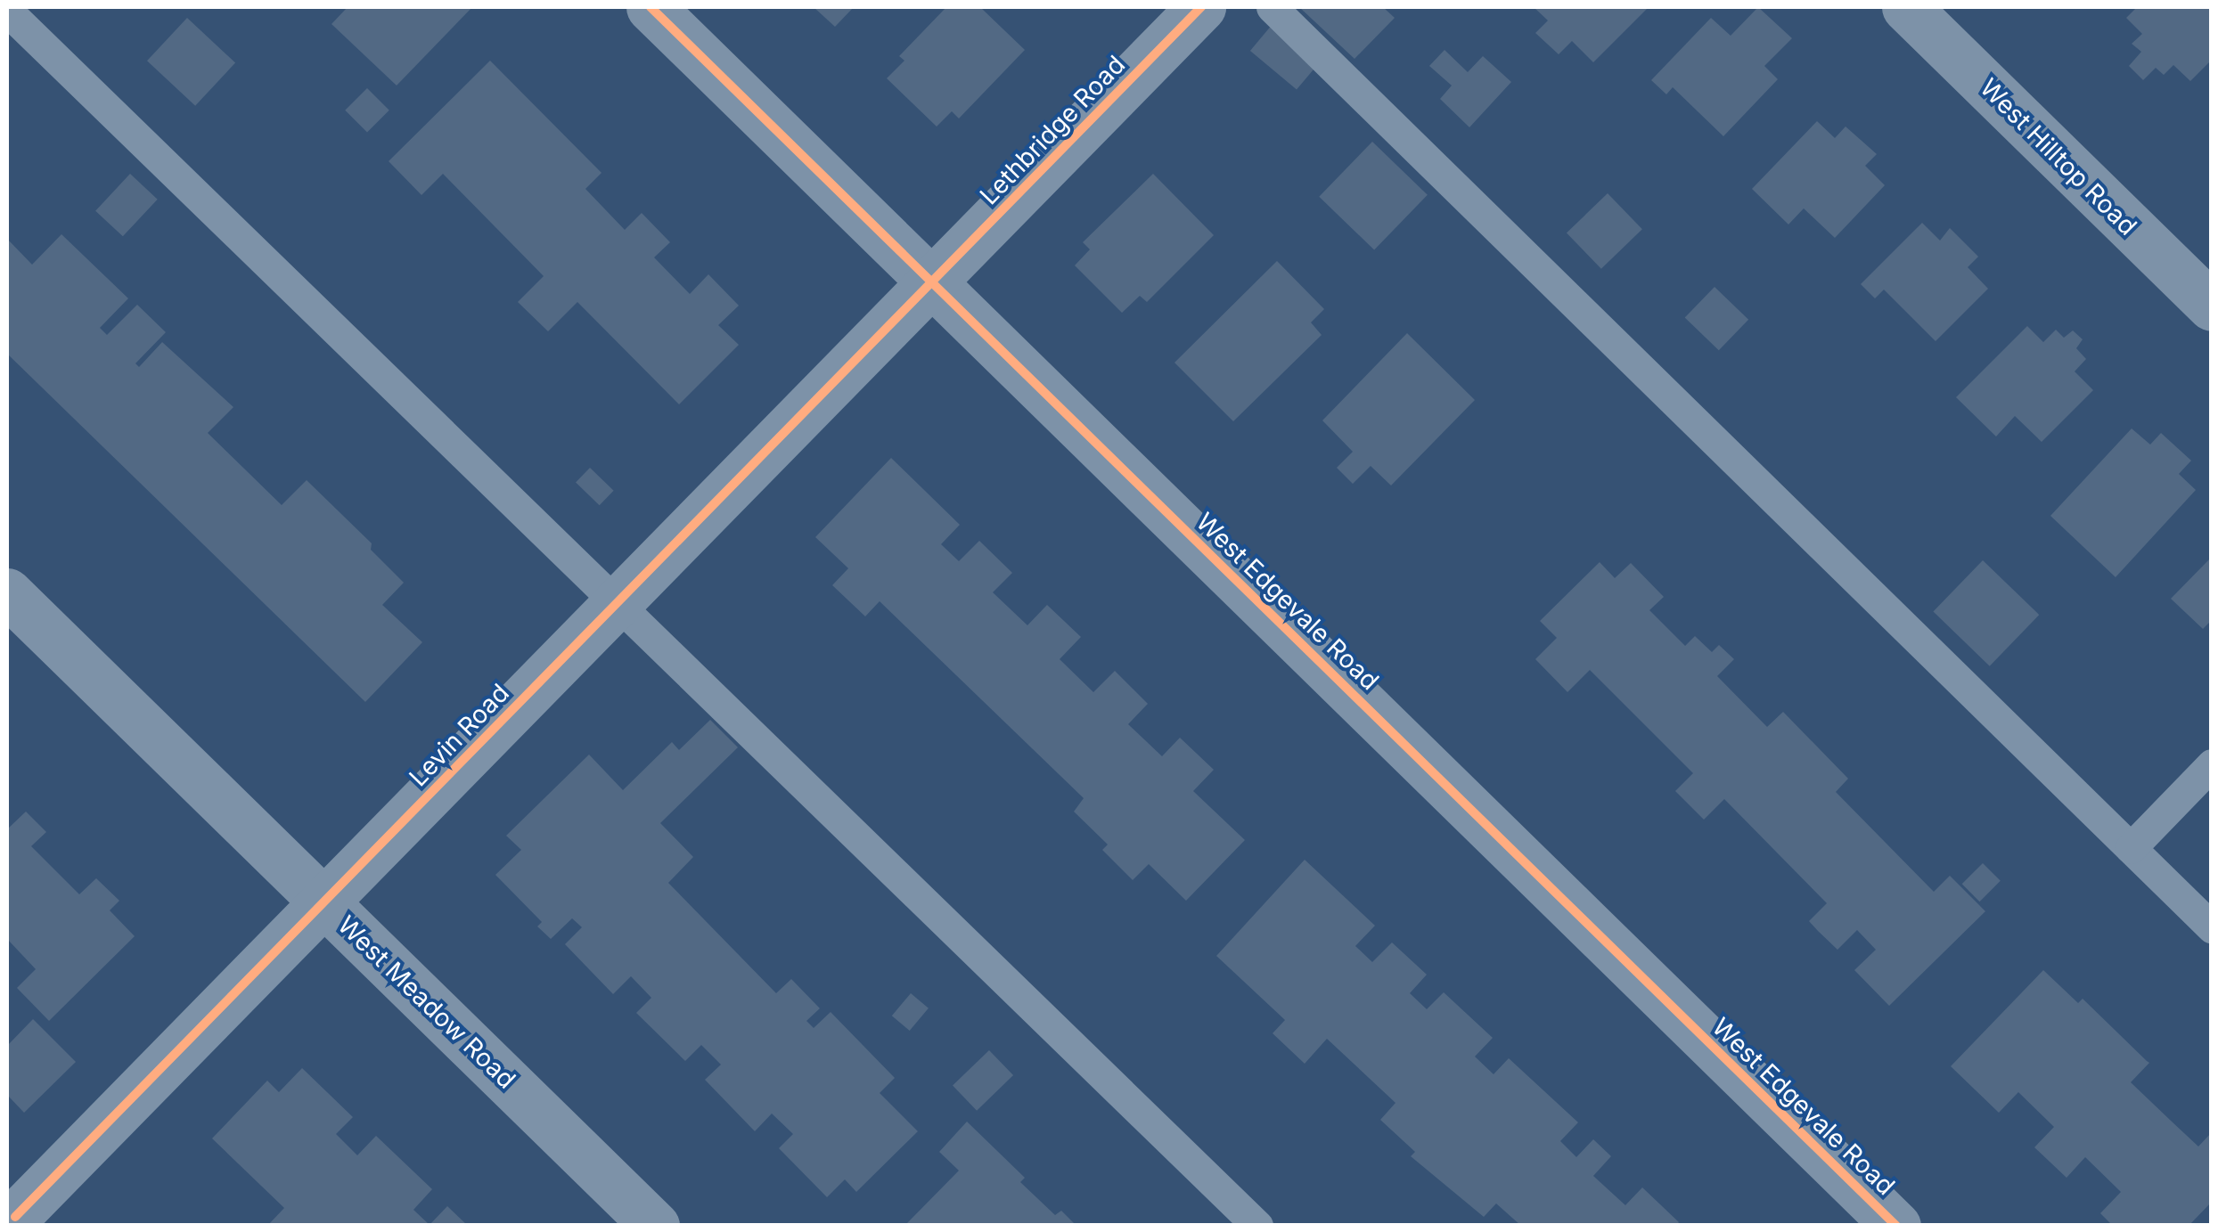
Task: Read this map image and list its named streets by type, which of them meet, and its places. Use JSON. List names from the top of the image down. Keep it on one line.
{"streets":{"street":["Lethbridge Road","West Hilltop Road","West Edgevale Road","Levin Road","West Meadow Road"]},"crossings":[["Lethbridge Road","West Edgevale Road"],["Lethbridge Road","Levin Road"],["West Edgevale Road","Levin Road"],["Levin Road","West Meadow Road"]]}
